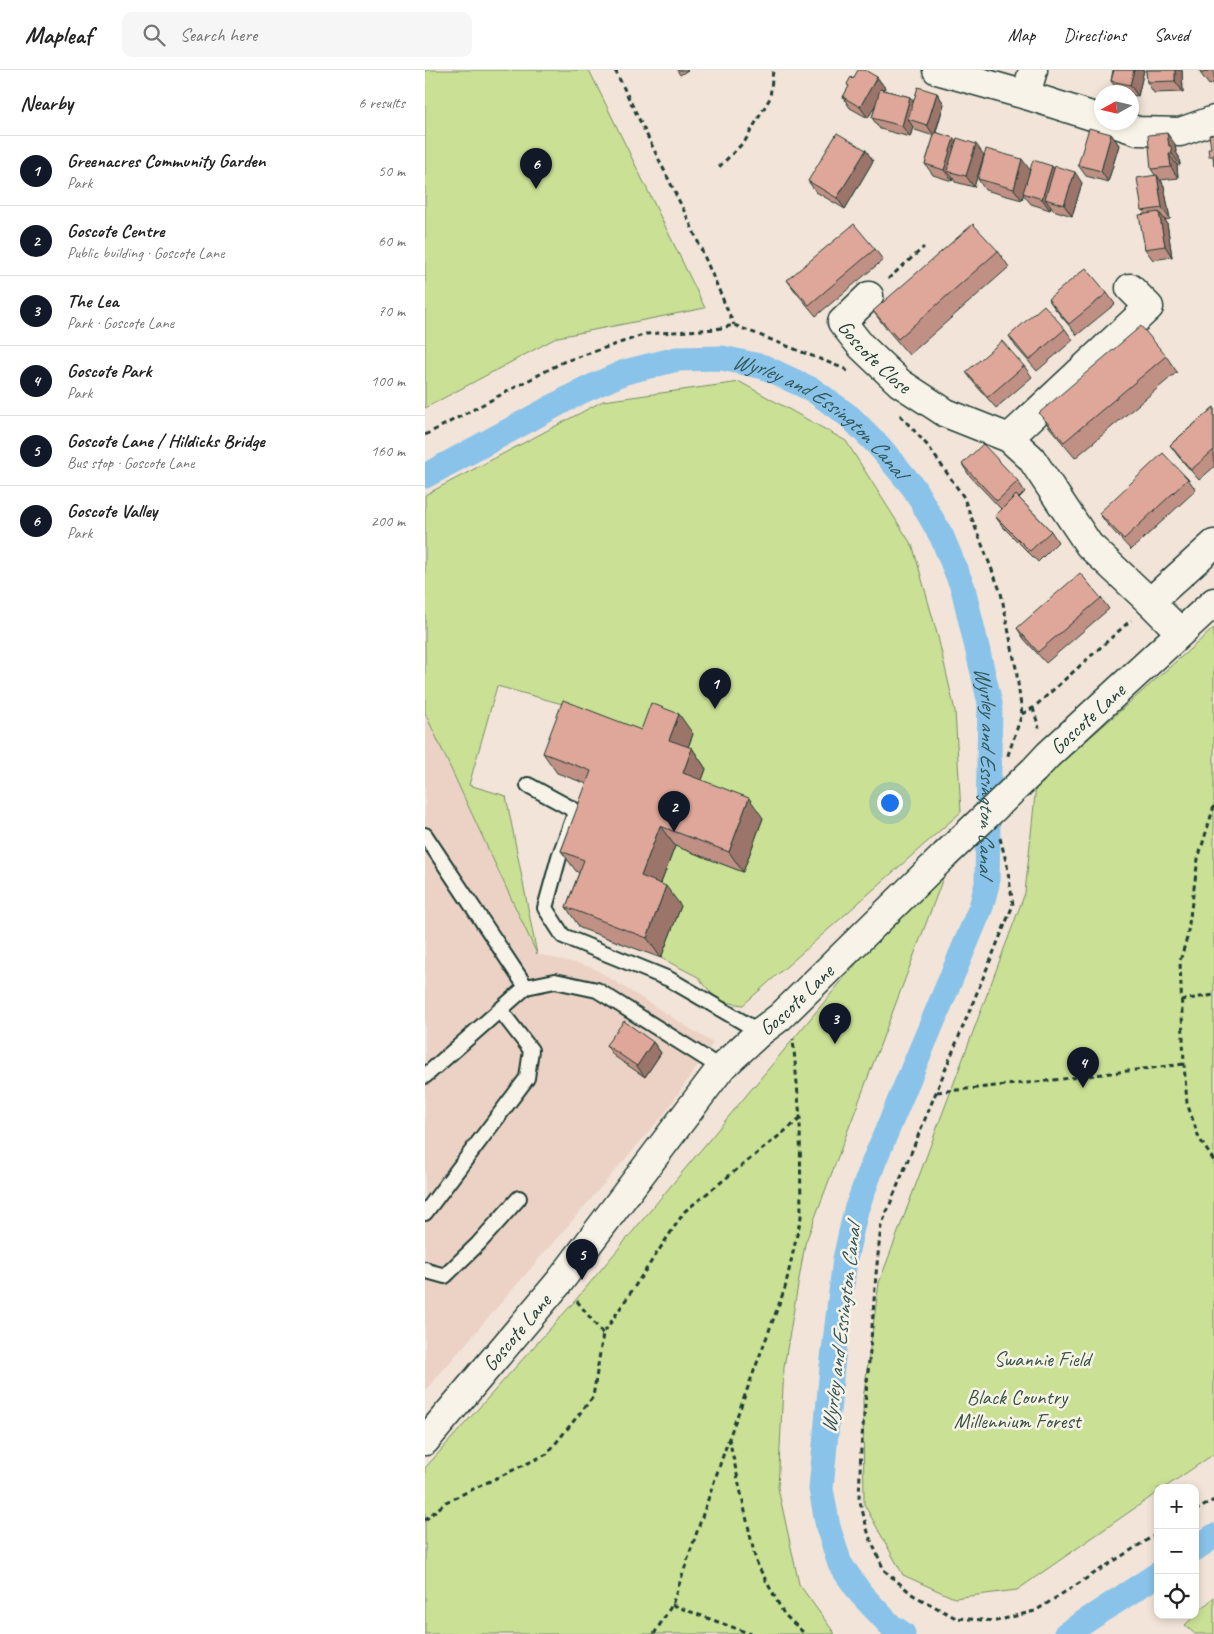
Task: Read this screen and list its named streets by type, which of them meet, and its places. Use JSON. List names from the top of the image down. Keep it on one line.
{"streets":{"street":["Goscote Close","Goscote Lane"]},"crossings":[["Goscote Close","Goscote Lane"]],"water":["Wyrley and Essington Canal"],"parks":["Swannie Field","Black Country Millennium Forest"],"north":"left","page":{"header":"Mapleaf","search":"Search here","nav":["Map","Directions","Saved"],"heading":["Nearby","6 results"],"list":[{"mark":"1","name":"Greenacres Community Garden","note":"Park","value":"50 m"},{"mark":"2","name":"Goscote Centre","note":"Public building · Goscote Lane","value":"60 m"},{"mark":"3","name":"The Lea","note":"Park · Goscote Lane","value":"70 m"},{"mark":"4","name":"Goscote Park","note":"Park","value":"100 m"},{"mark":"5","name":"Goscote Lane / Hildicks Bridge","note":"Bus stop · Goscote Lane","value":"160 m"},{"mark":"6","name":"Goscote Valley","note":"Park","value":"200 m"}],"pins":["6","1","2","3","4","5"],"map_buttons":["+","−"]}}
